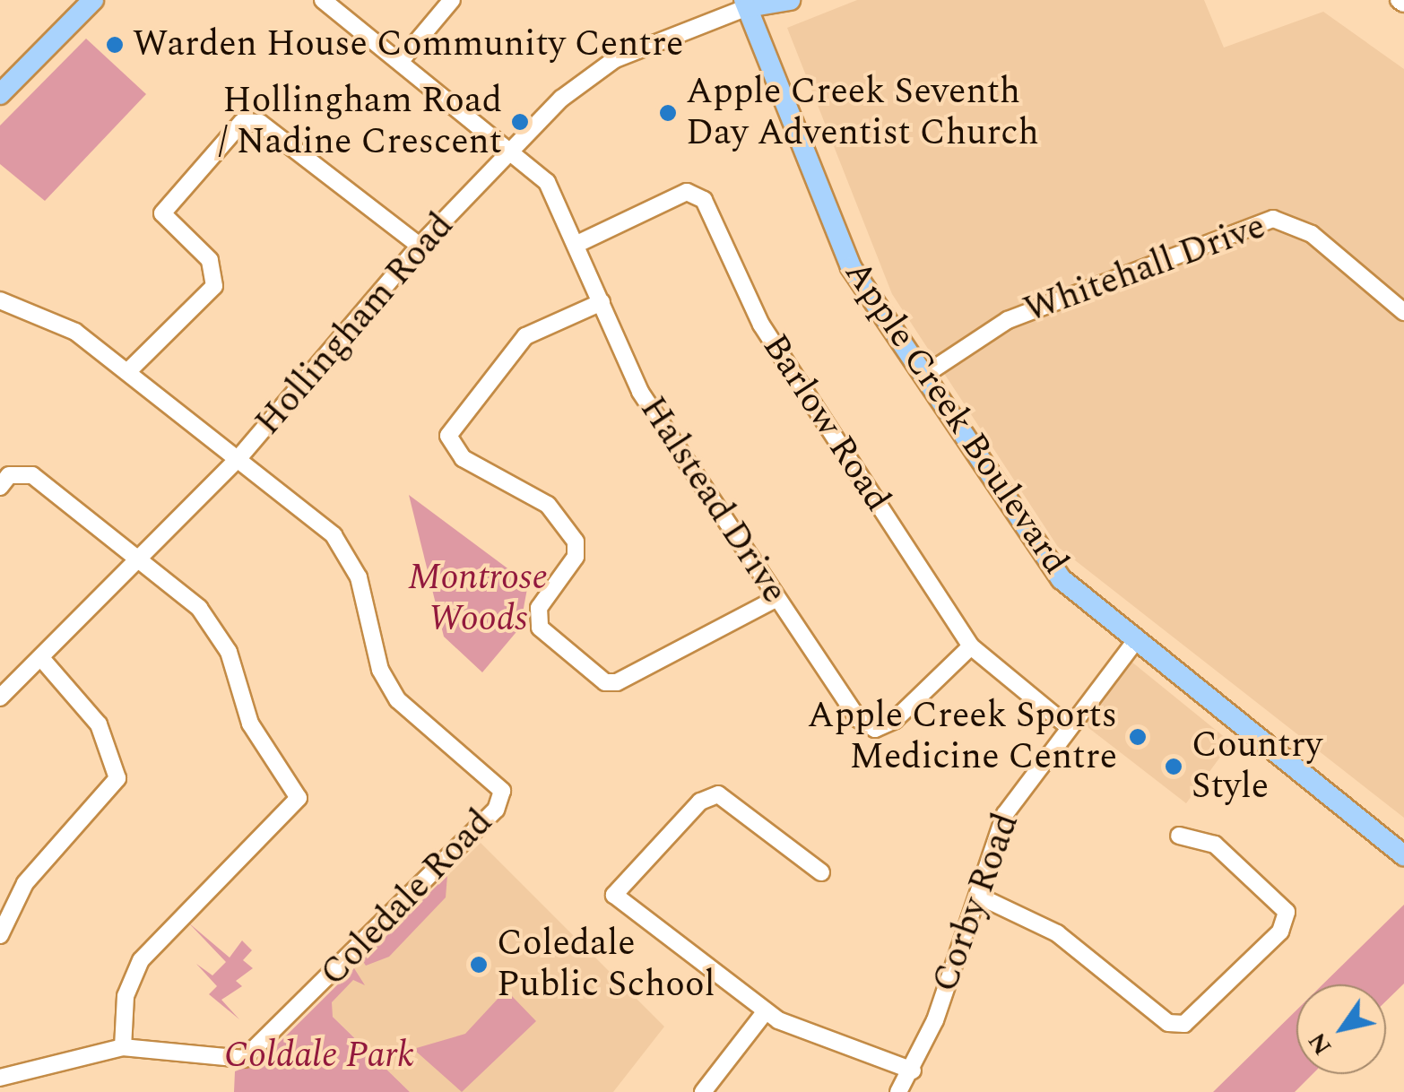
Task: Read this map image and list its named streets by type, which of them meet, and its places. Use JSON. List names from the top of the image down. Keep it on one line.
{"streets":{"main road":["Apple Creek Boulevard"],"street":["Whitehall Drive","Hollingham Road","Barlow Road","Halstead Drive","Coledale Road","Corby Road"]},"crossings":[["Whitehall Drive","Apple Creek Boulevard"],["Hollingham Road","Apple Creek Boulevard"],["Hollingham Road","Halstead Drive"],["Hollingham Road","Coledale Road"],["Apple Creek Boulevard","Corby Road"],["Barlow Road","Halstead Drive"],["Barlow Road","Corby Road"]],"parks":["Montrose Woods","Coldale Park"],"places":["Warden House Community Centre","Apple Creek Seventh Day Adventist Church","Hollingham Road / Nadine Crescent","Apple Creek Sports Medicine Centre","Country Style","Coledale Public School"],"north":"bottom left"}
